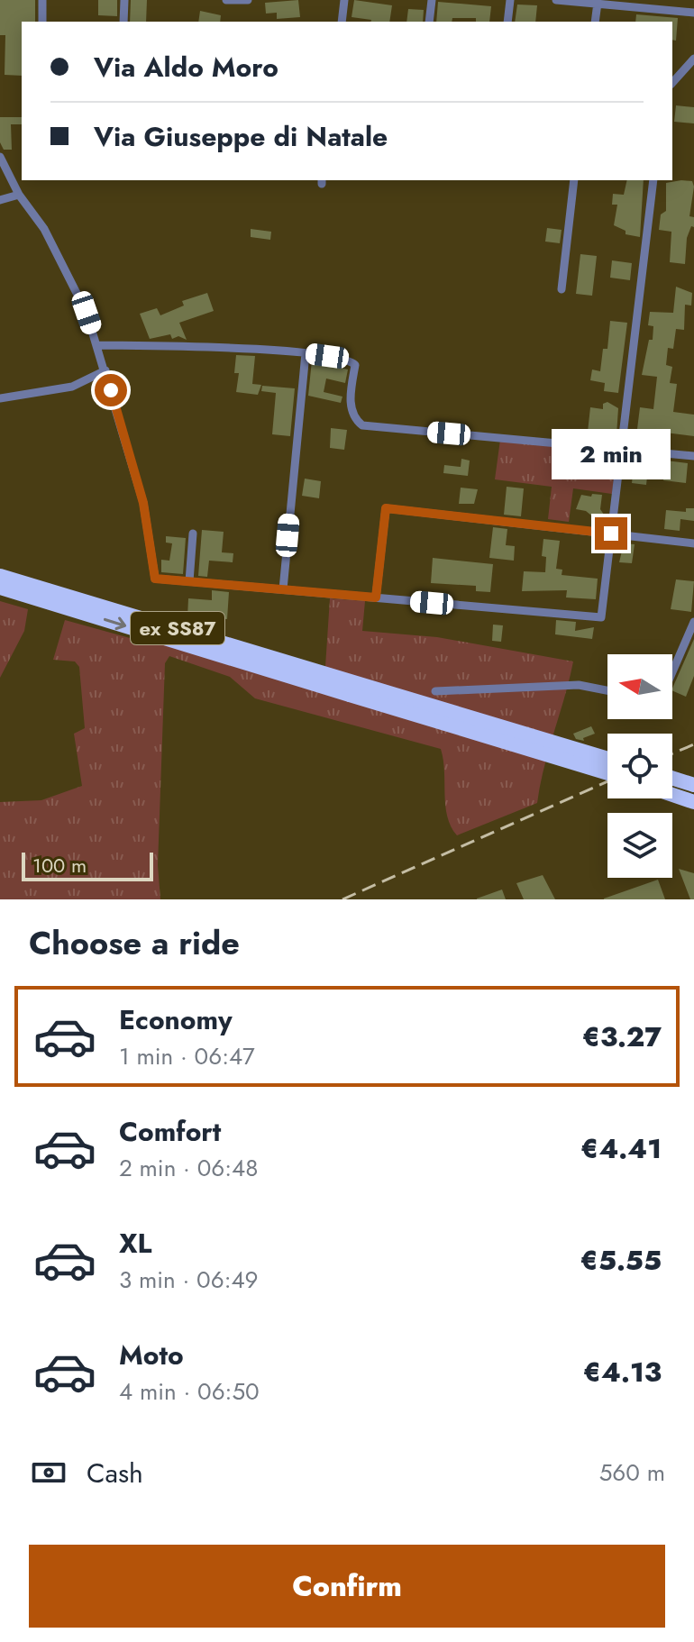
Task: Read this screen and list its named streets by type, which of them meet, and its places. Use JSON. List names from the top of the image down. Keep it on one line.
{"streets":{"highway":["ex SS87"]},"scale_bar":"100 m","north":"left","page":{"banner":["Via Aldo Moro","Via Giuseppe di Natale"],"bubble":"2 min","scale":"100 m","heading":"Choose a ride","list":[{"name":"Economy","note":"1 min · 06:47","value":"€3.27"},{"name":"Comfort","note":"2 min · 06:48","value":"€4.41"},{"name":"XL","note":"3 min · 06:49","value":"€5.55"},{"name":"Moto","note":"4 min · 06:50","value":"€4.13"}],"pay":["Cash","560 m"],"buttons":"Confirm"}}
